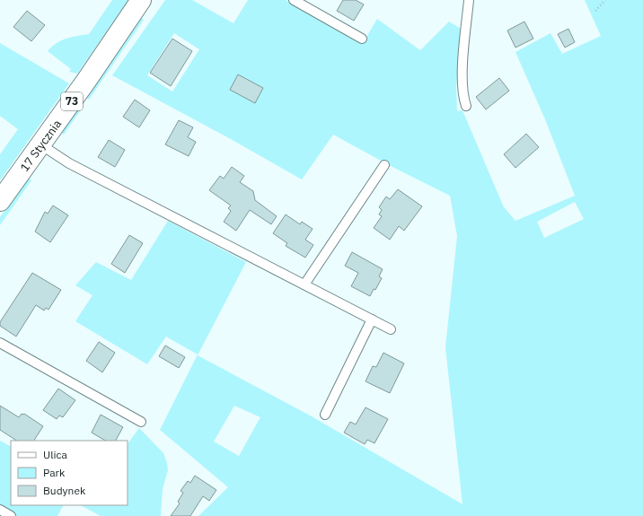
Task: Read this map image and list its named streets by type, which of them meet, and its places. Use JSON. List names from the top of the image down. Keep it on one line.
{"streets":{"main road":["73","17 Stycznia"]},"legend":["Ulica","Park","Budynek"]}
